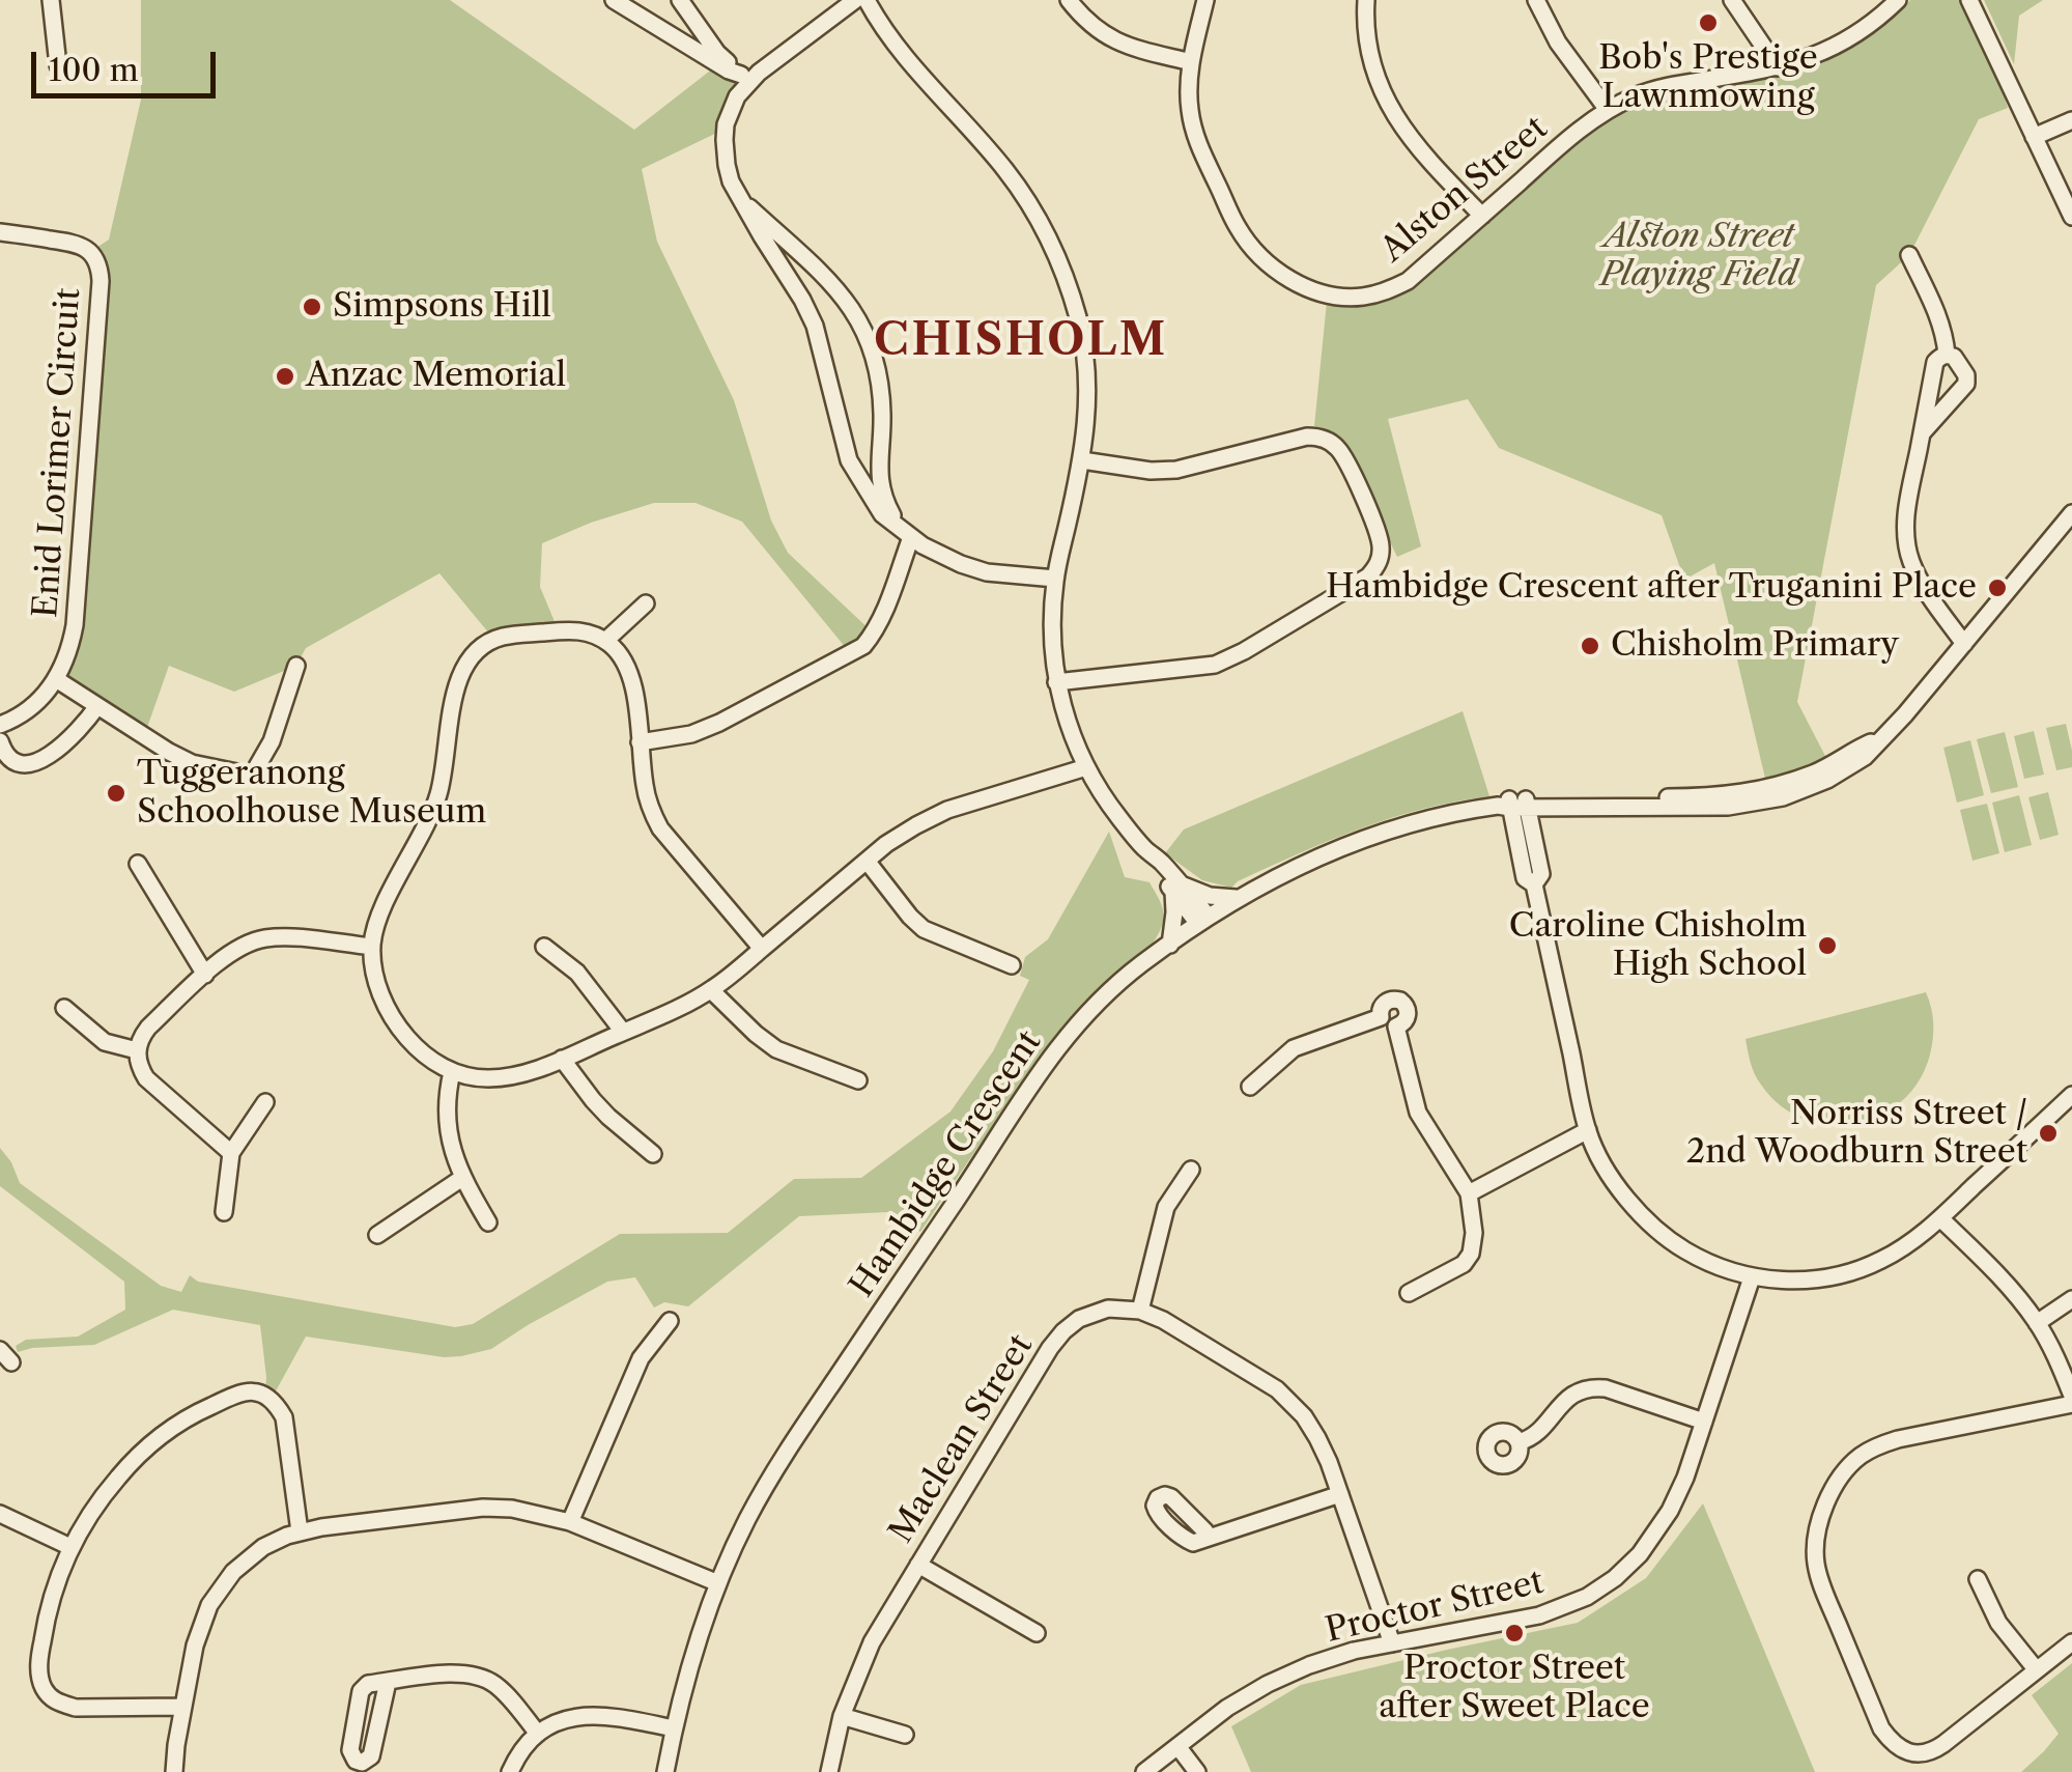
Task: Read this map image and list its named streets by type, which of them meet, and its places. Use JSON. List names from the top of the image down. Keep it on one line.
{"streets":{"street":["Alston Street","Enid Lorimer Circuit","Hambidge Crescent","Maclean Street","Proctor Street"]},"districts":["CHISHOLM"],"parks":["Alston Street Playing Field"],"places":["Bob's Prestige Lawnmowing","Simpsons Hill","Anzac Memorial","Hambidge Crescent after Truganini Place","Chisholm Primary","Tuggeranong Schoolhouse Museum","Caroline Chisholm High School","Norriss Street / 2nd Woodburn Street","Proctor Street after Sweet Place"],"scale_bar":"100 m"}
